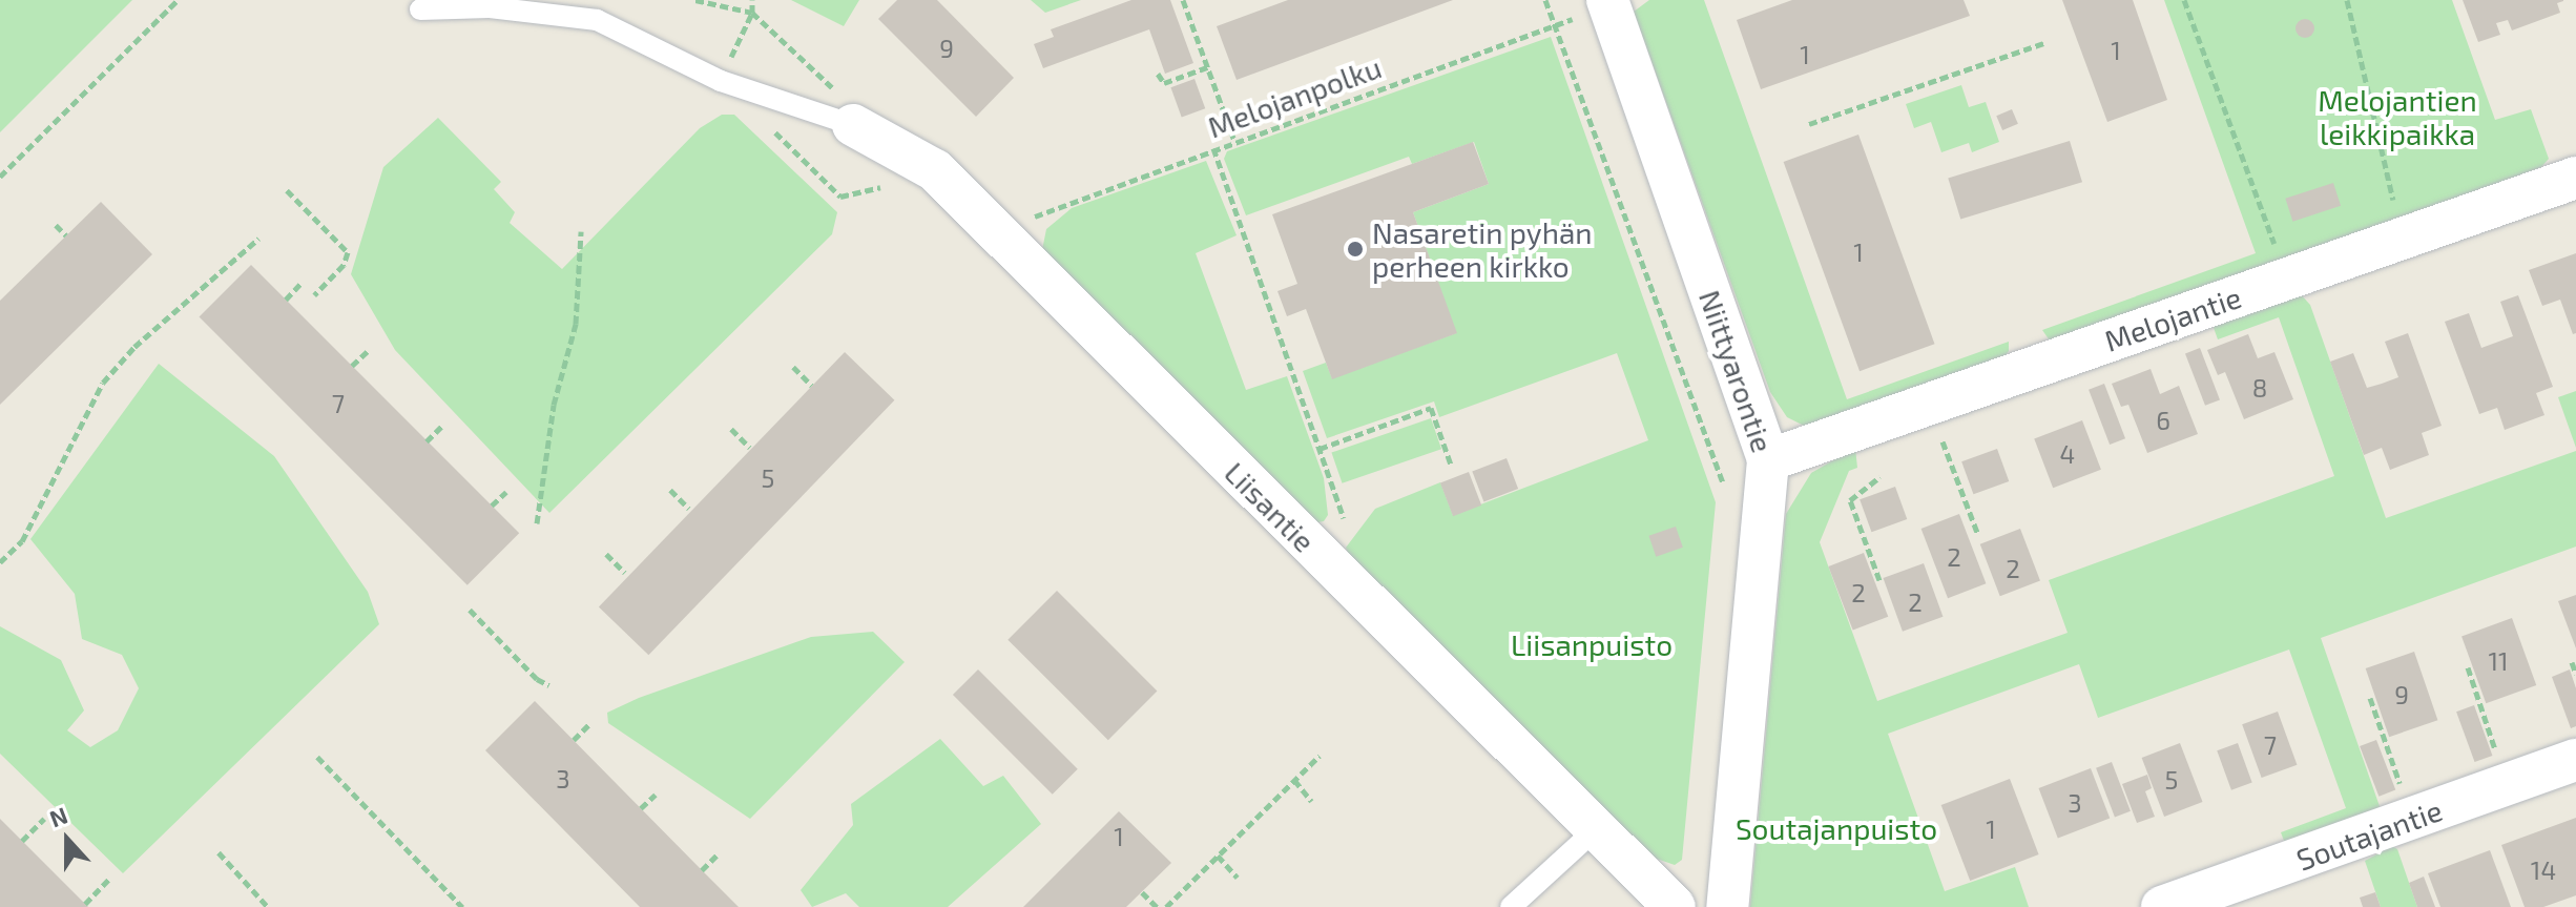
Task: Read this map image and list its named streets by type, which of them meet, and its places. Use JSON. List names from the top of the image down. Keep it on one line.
{"streets":{"street":["Melojantie","Niittyarontie","Liisantie","Soutajantie"],"path":["Melojanpolku"]},"crossings":[["Melojanpolku","Niittyarontie"],["Melojanpolku","Liisantie"],["Melojantie","Niittyarontie"]],"parks":["Melojantien leikkipaikka","Liisanpuisto","Soutajanpuisto"],"places":["Nasaretin pyhän perheen kirkko"],"house_numbers":["9","1","1","1","8","7","6","4","5","2","2","2","2","11","9","7","3","5","3","1","1","14"],"north":"top"}
